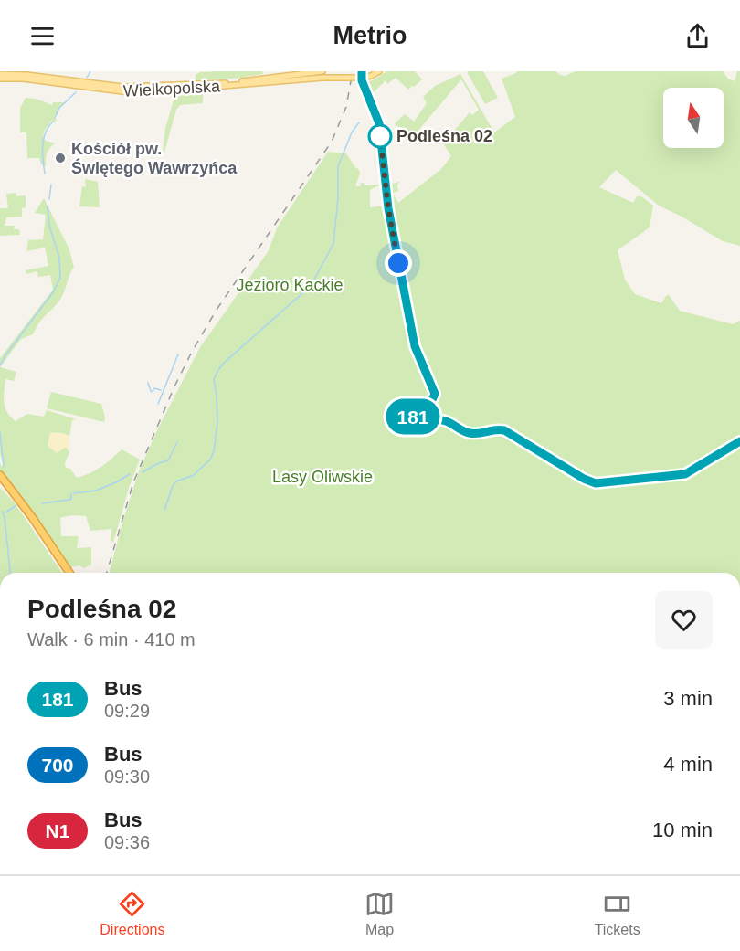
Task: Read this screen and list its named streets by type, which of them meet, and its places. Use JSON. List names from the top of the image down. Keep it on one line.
{"streets":{"main road":["Wielkopolska"]},"parks":["Jezioro Kackie","Lasy Oliwskie"],"places":["Podleśna 02","Kościół pw. Świętego Wawrzyńca"],"lines":["bus line 181"],"north":"top","page":{"header":"Metrio","on_map":"181","heading":["Podleśna 02","Walk · 6 min · 410 m"],"list":[{"mark":"181","name":"Bus","note":"09:29","value":"3 min"},{"mark":"700","name":"Bus","note":"09:30","value":"4 min"},{"mark":"N1","name":"Bus","note":"09:36","value":"10 min"}],"tabs":["Directions","Map","Tickets"]}}
